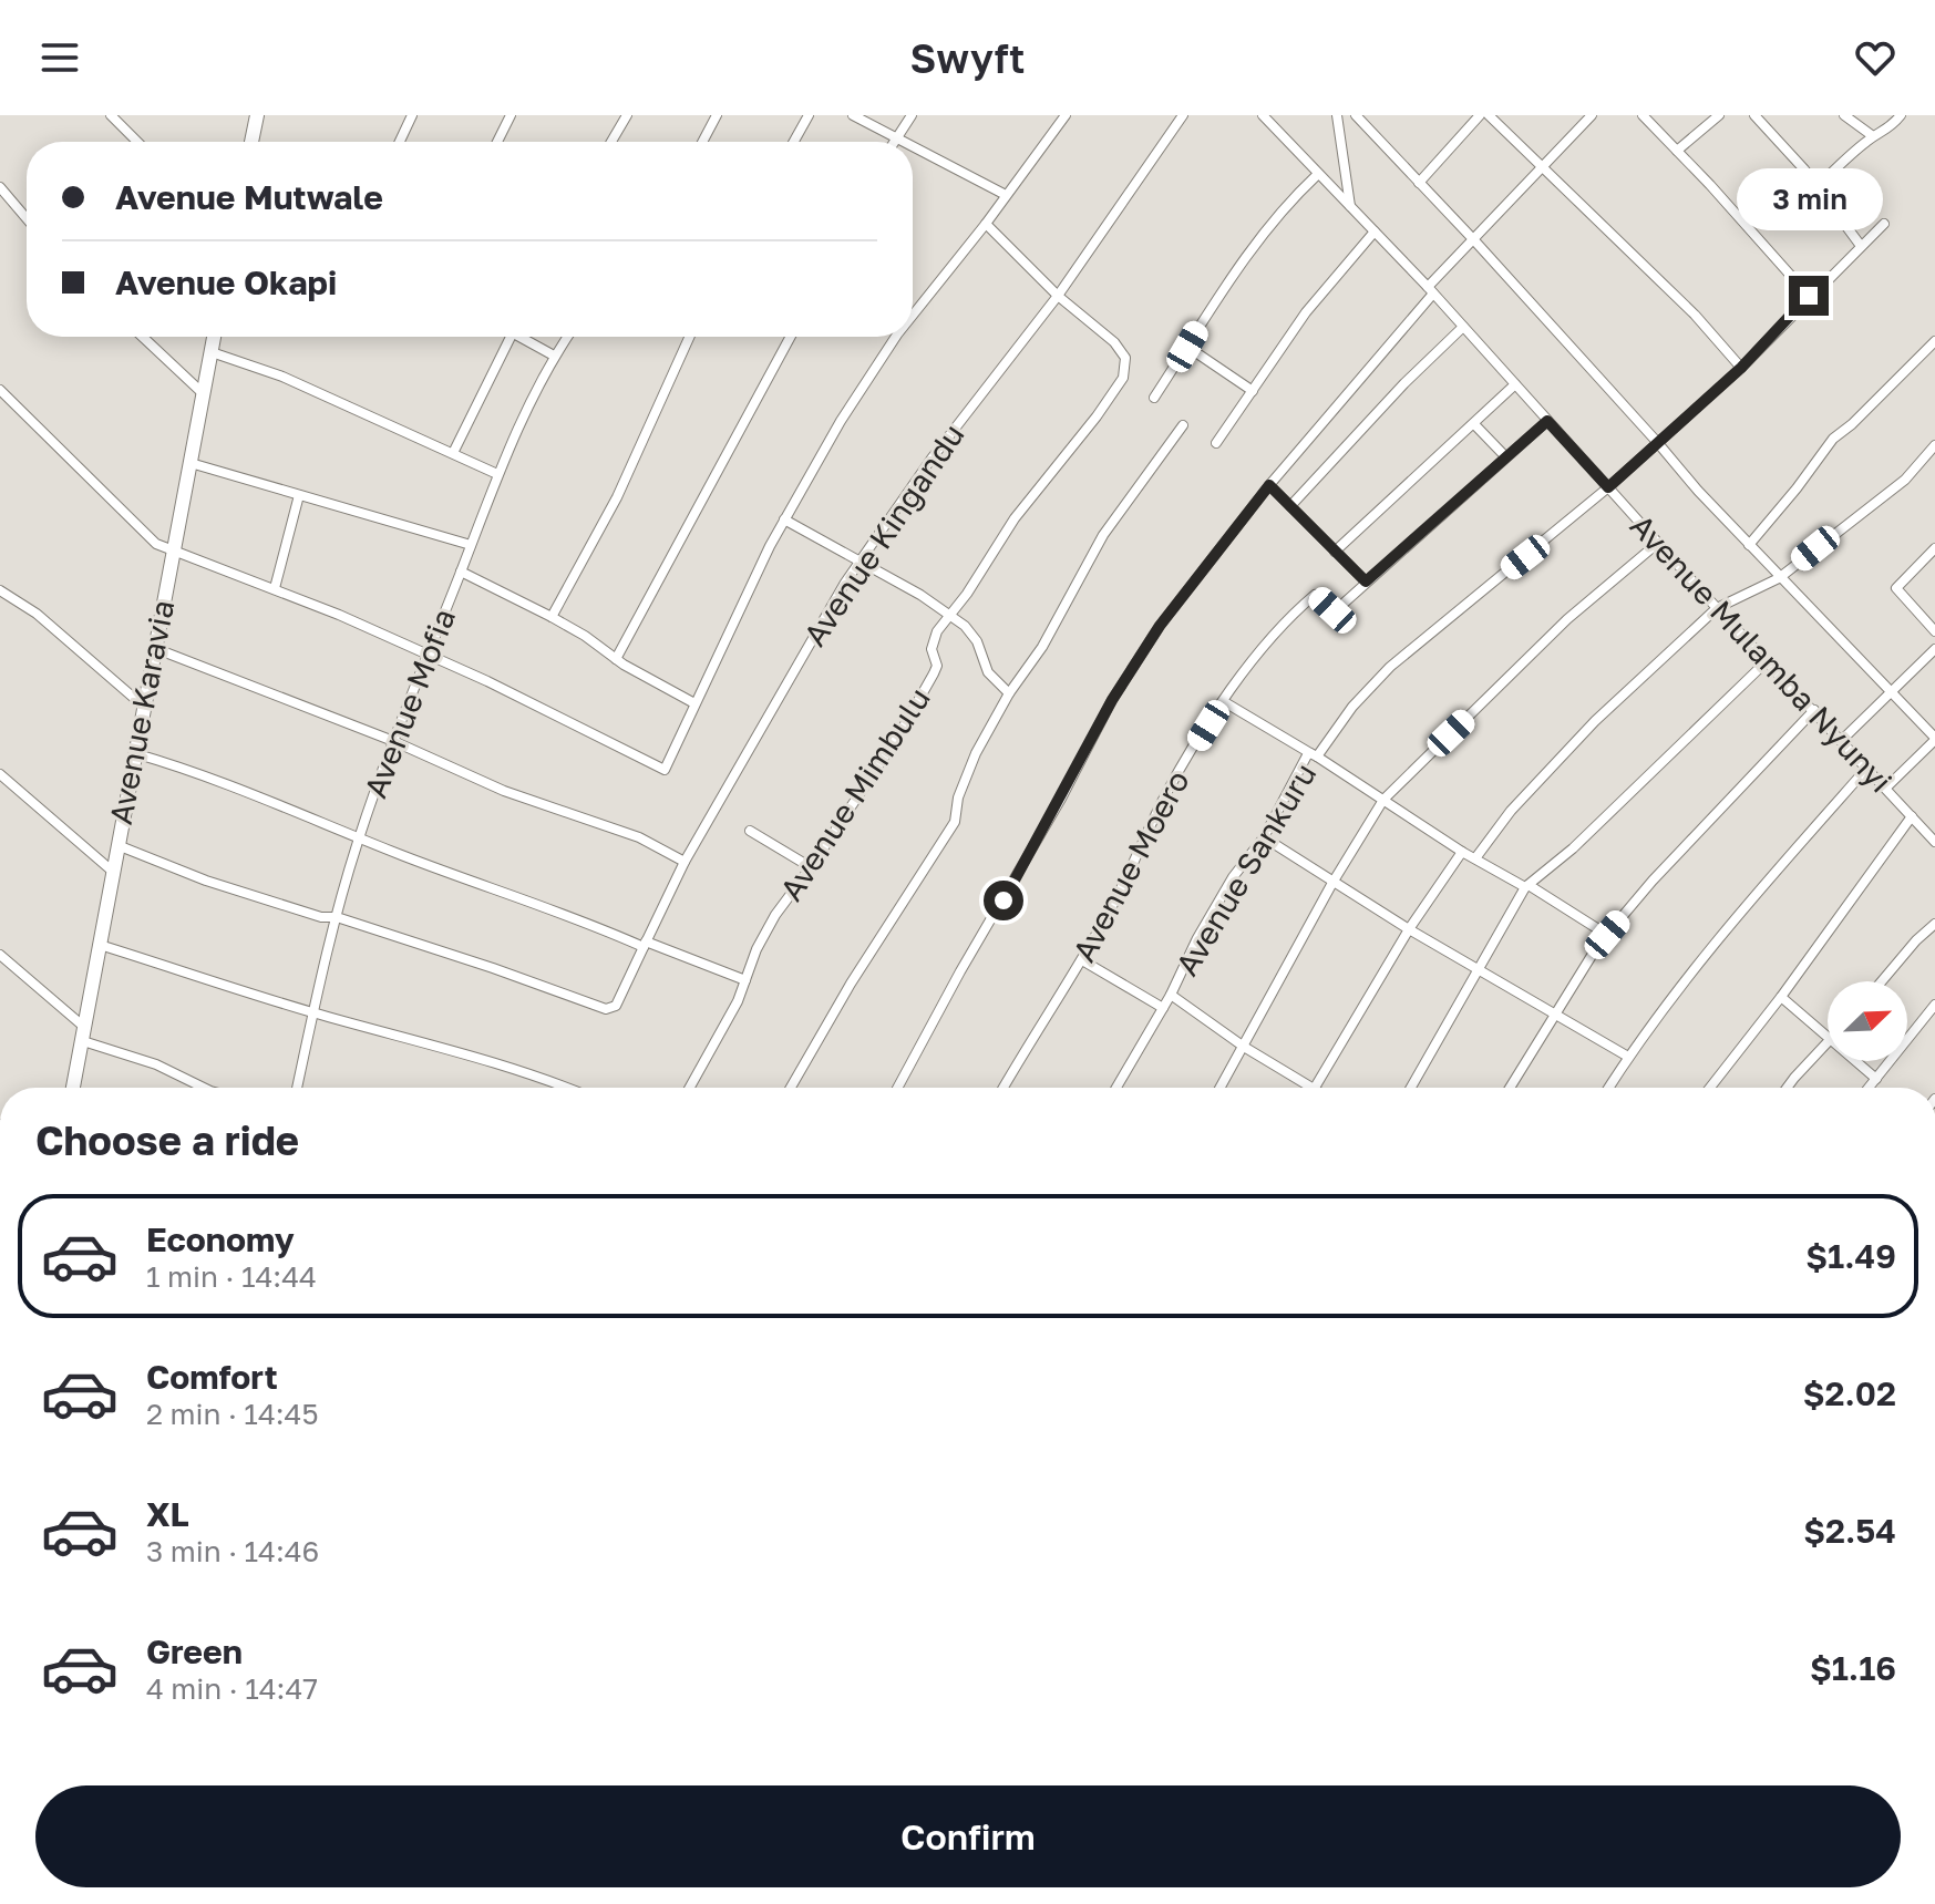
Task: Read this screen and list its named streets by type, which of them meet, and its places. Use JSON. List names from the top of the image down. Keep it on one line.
{"streets":{"street":["Avenue Kingandu","Avenue Mulamba Nyunyi","Avenue Mofia","Avenue Karavia","Avenue Mimbulu","Avenue Moero","Avenue Sankuru"]},"crossings":[["Avenue Kingandu","Avenue Mofia"],["Avenue Kingandu","Avenue Mimbulu"],["Avenue Mulamba Nyunyi","Avenue Moero"],["Avenue Mulamba Nyunyi","Avenue Sankuru"]],"north":"top right","page":{"header":"Swyft","banner":["Avenue Mutwale","Avenue Okapi"],"bubble":"3 min","heading":"Choose a ride","list":[{"name":"Economy","note":"1 min · 14:44","value":"$1.49"},{"name":"Comfort","note":"2 min · 14:45","value":"$2.02"},{"name":"XL","note":"3 min · 14:46","value":"$2.54"},{"name":"Green","note":"4 min · 14:47","value":"$1.16"}],"buttons":"Confirm"}}
